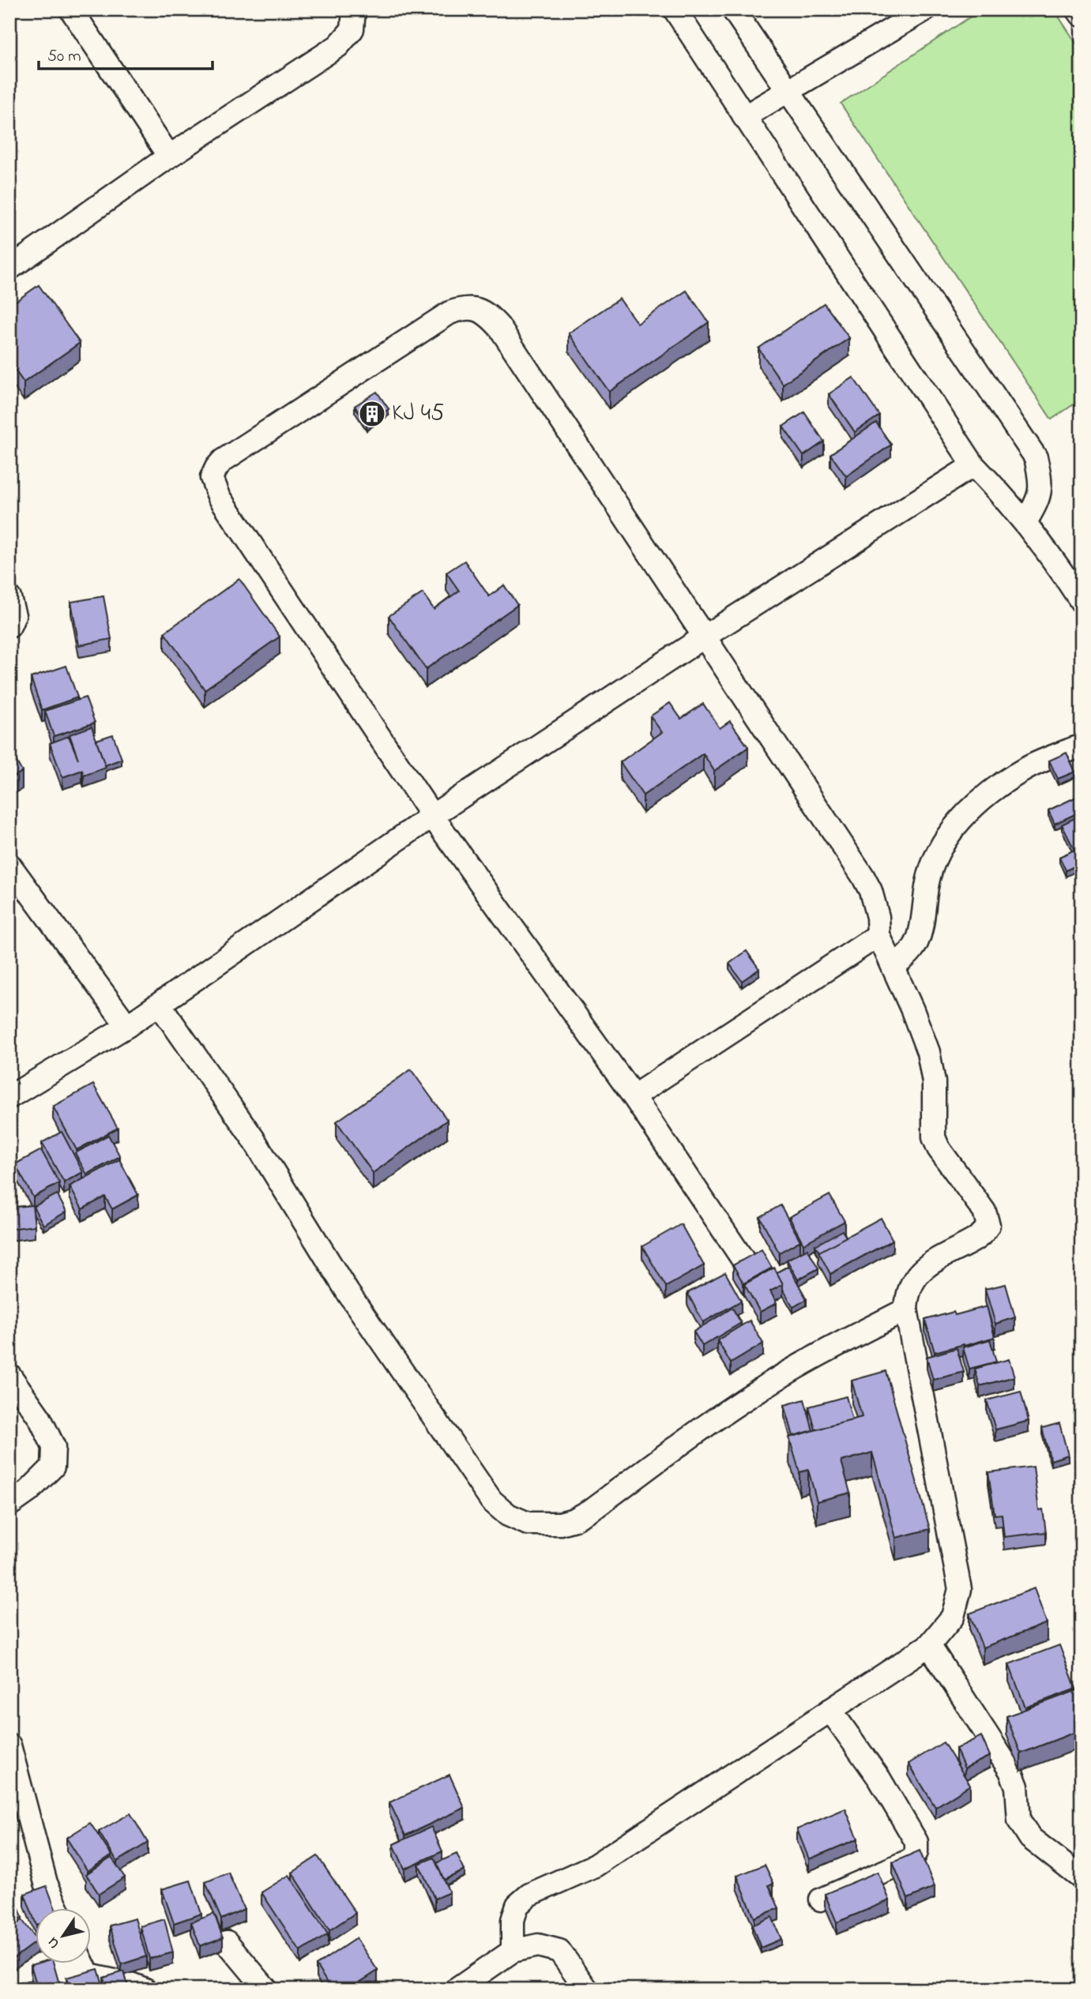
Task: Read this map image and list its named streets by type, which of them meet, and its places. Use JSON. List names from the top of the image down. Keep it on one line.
{"places":{"building":["KJ 45"]},"scale_bar":"50 m","north":"bottom left"}
